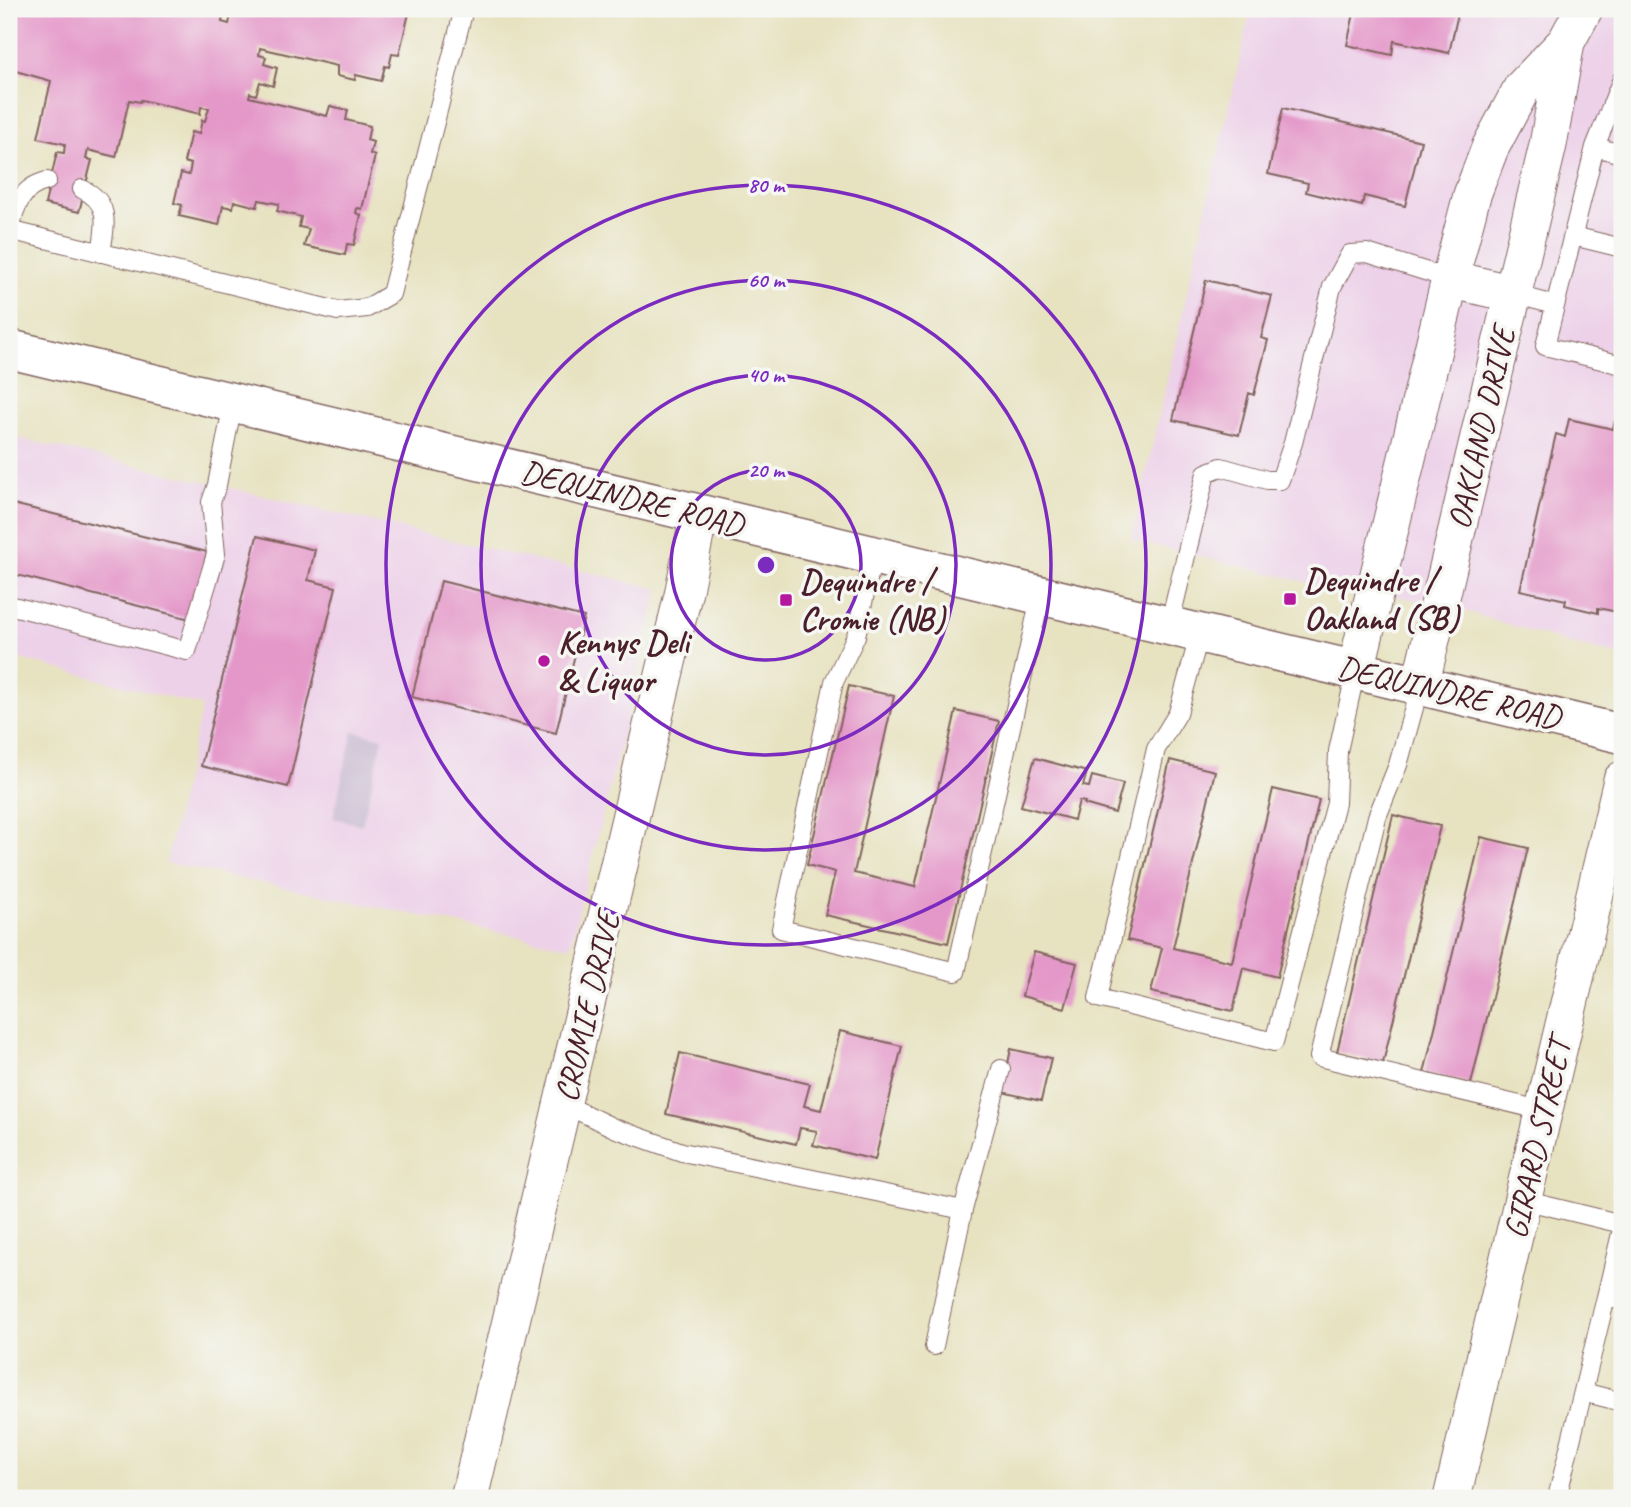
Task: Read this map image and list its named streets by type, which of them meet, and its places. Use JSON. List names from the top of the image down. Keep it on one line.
{"streets":{"main road":["DEQUINDRE ROAD"],"street":["OAKLAND DRIVE","CROMIE DRIVE","GIRARD STREET"]},"crossings":[["OAKLAND DRIVE","DEQUINDRE ROAD"],["DEQUINDRE ROAD","CROMIE DRIVE"]],"places":{"transit":["Dequindre / Oakland (SB)","Dequindre / Cromie (NB)"],"other":["Kennys Deli & Liquor"]},"rings":["80 m","60 m","40 m","20 m"]}
